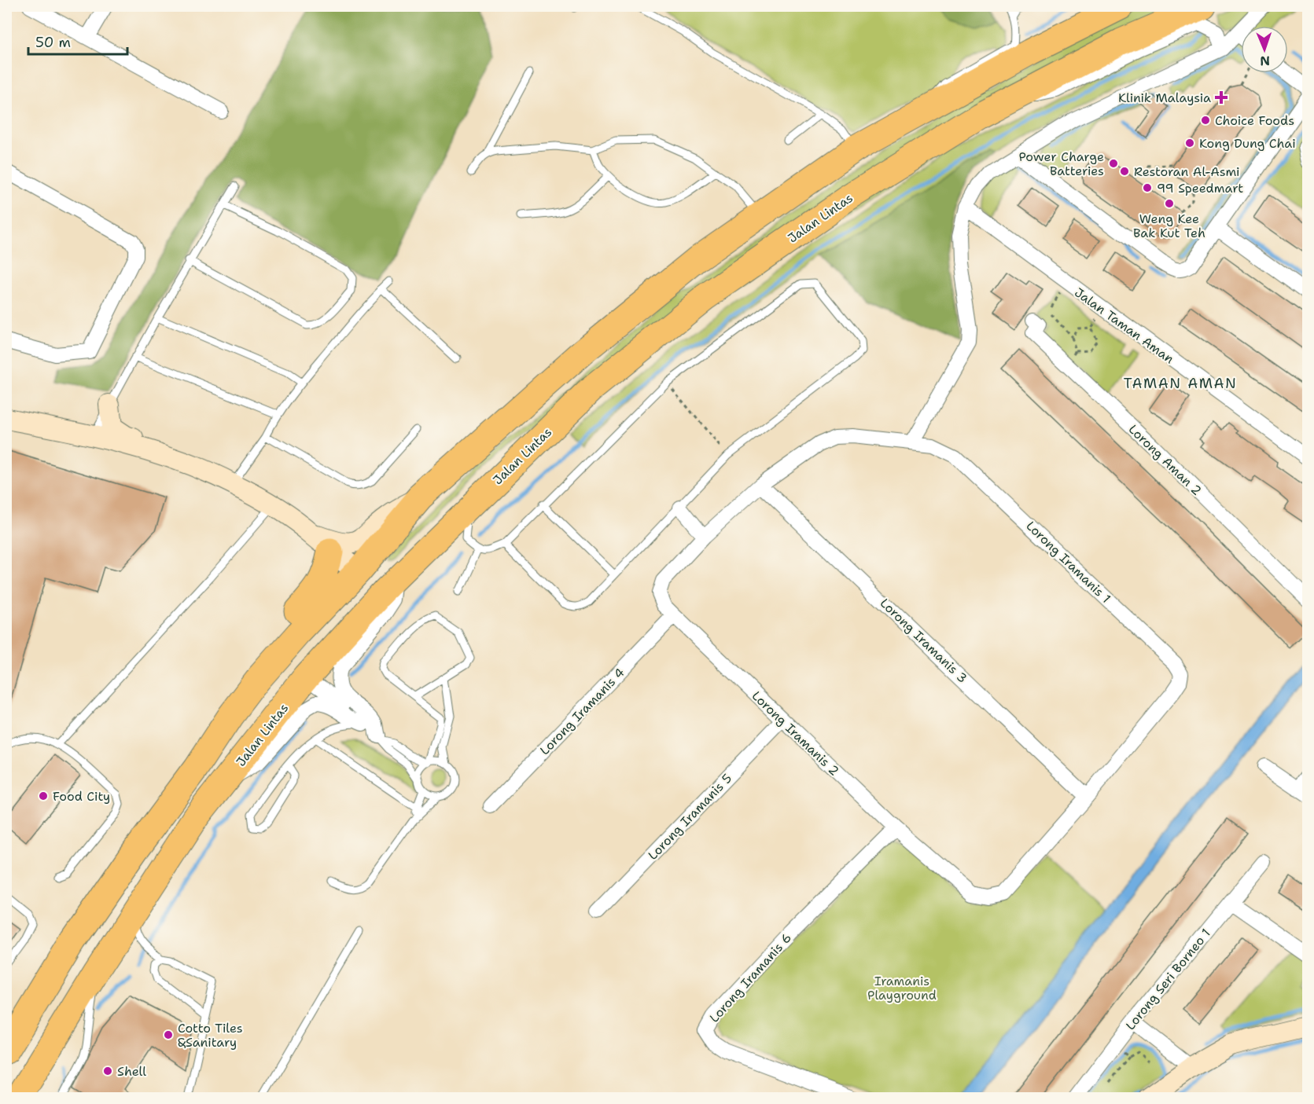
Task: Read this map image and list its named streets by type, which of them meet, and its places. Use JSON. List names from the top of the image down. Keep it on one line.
{"streets":{"highway":["Jalan Lintas"],"street":["Jalan Taman Aman","Lorong Aman 2","Lorong Iramanis 1","Lorong Iramanis 3","Lorong Iramanis 4","Lorong Iramanis 2","Lorong Iramanis 5","Lorong Iramanis 6","Lorong Seri Borneo 1"]},"crossings":[["Lorong Iramanis 1","Lorong Iramanis 3"],["Lorong Iramanis 1","Lorong Iramanis 2"],["Lorong Iramanis 4","Lorong Iramanis 2"],["Lorong Iramanis 2","Lorong Iramanis 5"],["Lorong Iramanis 2","Lorong Iramanis 6"]],"districts":["TAMAN AMAN"],"parks":["Iramanis Playground"],"places":{"health":["Klinik Malaysia"],"other":["Choice Foods","Kong Dung Chai","Power Charge Batteries","Restoran Al-Asmi","99 Speedmart","Weng Kee Bak Kut Teh","Food City","Cotto Tiles &Sanitary","Shell"]},"scale_bar":"50 m","north":"bottom"}
